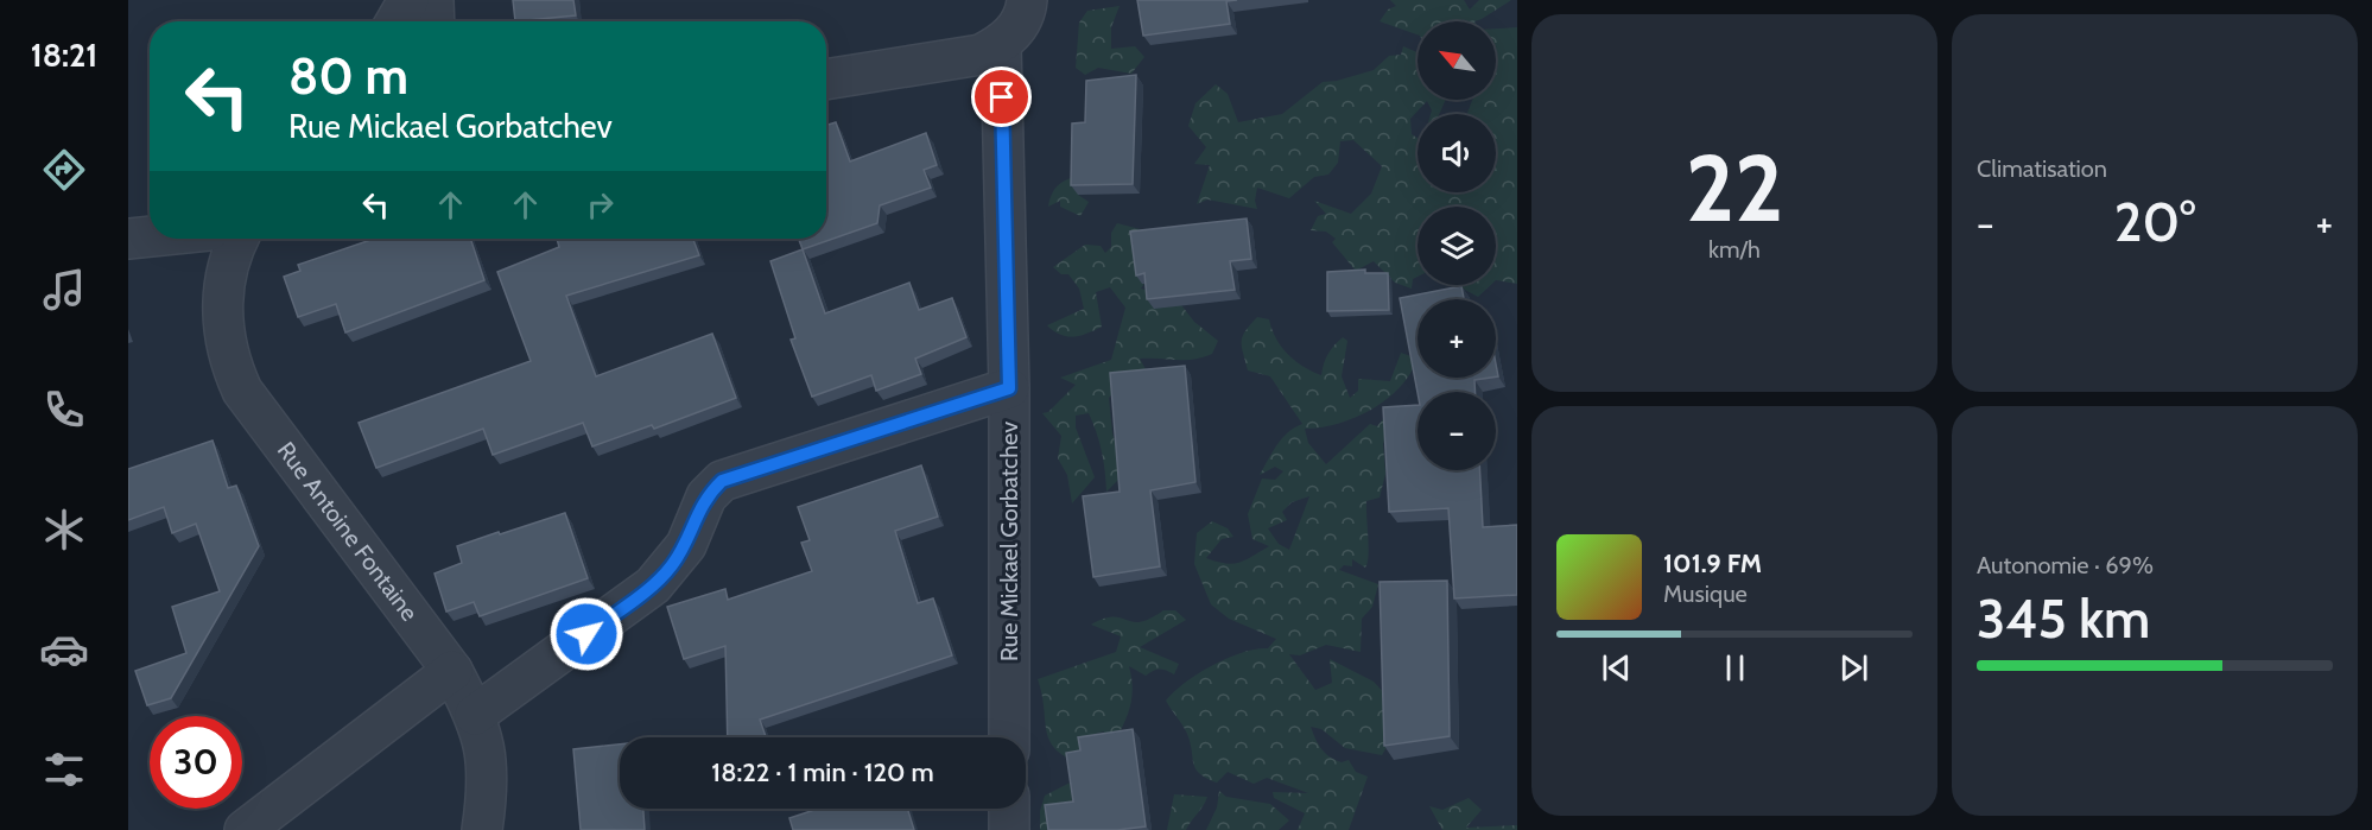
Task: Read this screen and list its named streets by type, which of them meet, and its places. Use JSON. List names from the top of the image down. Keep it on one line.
{"streets":{"street":["Rue Antoine Fontaine","Rue Mickael Gorbatchev"]},"north":"top left","page":{"tabs":"18:21","tile":[["22","km/h"],"Climatisation",["Autonomie · 69%","345 km"]],"map_buttons":["+","−"],"turn":["80 m","Rue Mickael Gorbatchev"],"heat":["−","20°","+"],"song":["101.9 FM","Musique"],"limit":"30","trip":"18:22 · 1 min · 120 m"}}
